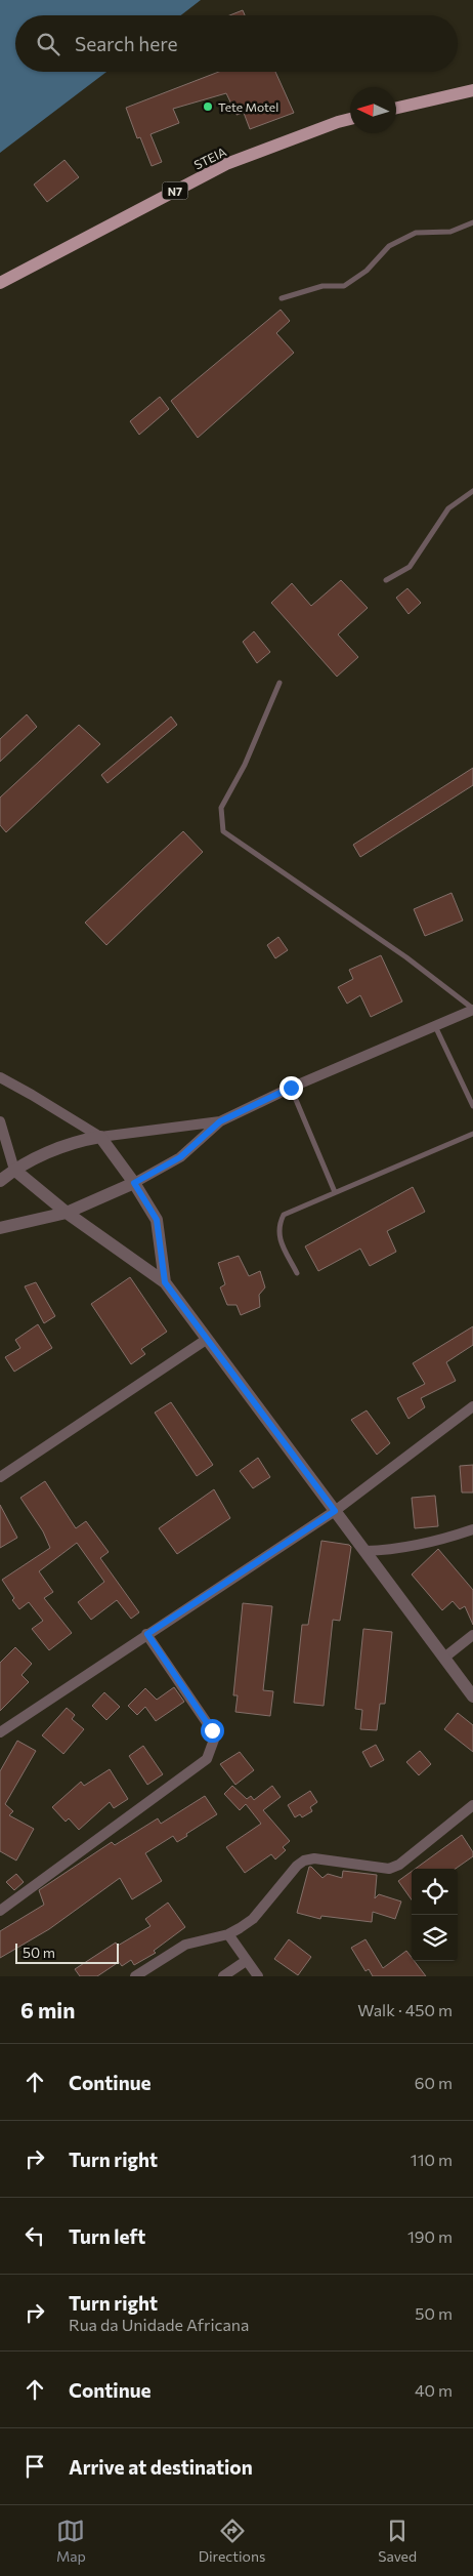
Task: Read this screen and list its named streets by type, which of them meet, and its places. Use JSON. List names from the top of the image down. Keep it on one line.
{"streets":{"main road":["STEIA","N7"]},"places":["Tete Motel"],"scale_bar":"50 m","north":"left","page":{"search":"Search here","scale":"50 m","heading":["6 min","Walk · 450 m"],"list":[["Continue","60 m"],["Turn right","110 m"],["Turn left","190 m"],["Turn right","Rua da Unidade Africana","50 m"],["Continue","40 m"],"Arrive at destination"],"nav":["Map","Directions","Saved"]}}
